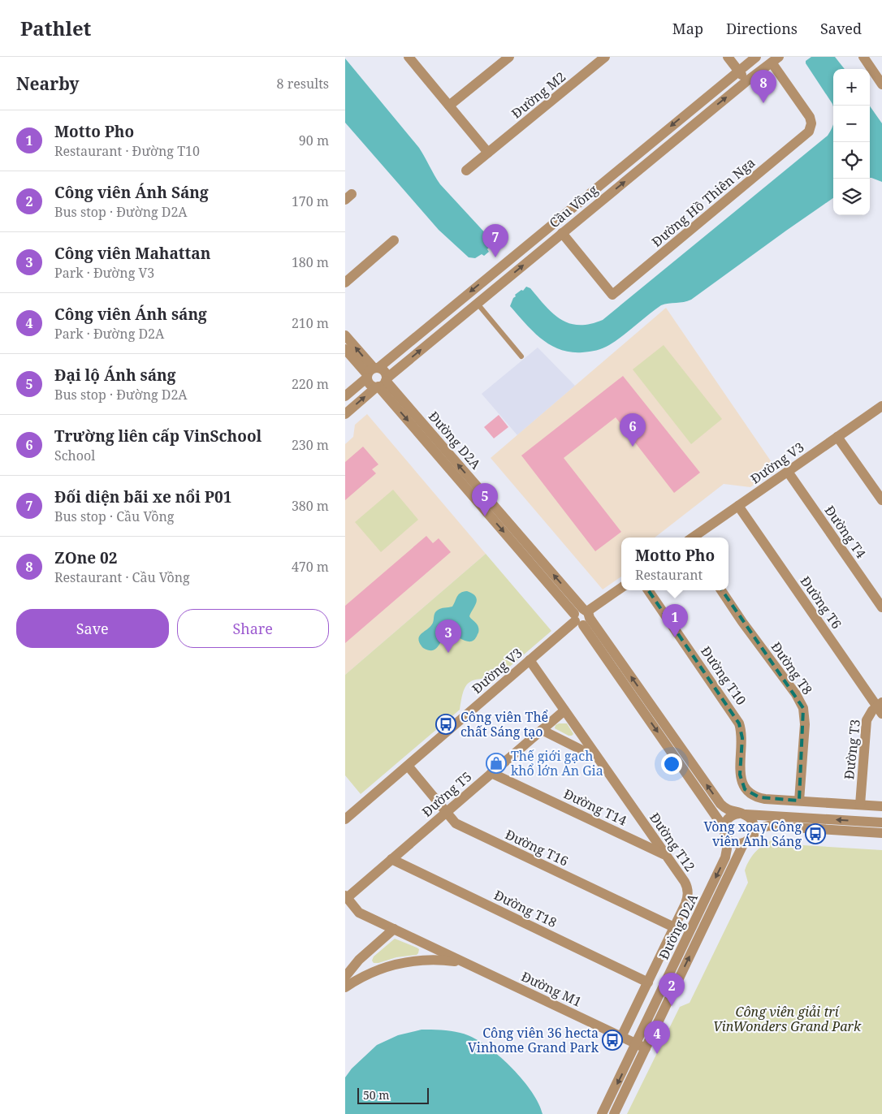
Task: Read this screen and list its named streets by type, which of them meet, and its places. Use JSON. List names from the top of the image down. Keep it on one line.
{"streets":{"street":["Đường M2","Đường Hồ Thiên Nga","Cầu Vồng","Đường D2A","Đường V3","Đường T4","Đường T6","Đường T8","Đường T10","Đường T3","Đường T5","Đường T14","Đường T12","Đường T16","Đường T18","Đường M1"]},"crossings":[["Đường Hồ Thiên Nga","Cầu Vồng"],["Cầu Vồng","Đường D2A"],["Đường D2A","Đường V3"],["Đường D2A","Đường M1"],["Đường V3","Đường T4"],["Đường V3","Đường T6"],["Đường V3","Đường T12"],["Đường V3","Đường T16"],["Đường T6","Đường T3"],["Đường T8","Đường T10"],["Đường T5","Đường T14"],["Đường T5","Đường T12"],["Đường T5","Đường T16"],["Đường T5","Đường T18"],["Đường T5","Đường M1"],["Đường T14","Đường T12"],["Đường T12","Đường T16"],["Đường T12","Đường T18"],["Đường T12","Đường M1"]],"parks":["Công viên giải trí VinWonders Grand Park"],"places":{"bus stop":["Công viên Thể chất Sáng tạo","Vòng xoay Công viên Ánh Sáng","Công viên 36 hecta Vinhome Grand Park"],"shop":["Thế giới gạch khổ lớn An Gia"]},"scale_bar":"50 m","page":{"header":"Pathlet","nav":["Map","Directions","Saved"],"heading":["Nearby","8 results"],"map_buttons":["+","−"],"pins":["8","7","6","5","1","3","2","4"],"list":[{"mark":"1","name":"Motto Pho","note":"Restaurant · Đường T10","value":"90 m"},{"mark":"2","name":"Công viên Ánh Sáng","note":"Bus stop · Đường D2A","value":"170 m"},{"mark":"3","name":"Công viên Mahattan","note":"Park · Đường V3","value":"180 m"},{"mark":"4","name":"Công viên Ánh sáng","note":"Park · Đường D2A","value":"210 m"},{"mark":"5","name":"Đại lộ Ánh sáng","note":"Bus stop · Đường D2A","value":"220 m"},{"mark":"6","name":"Trường liên cấp VinSchool","note":"School","value":"230 m"},{"mark":"7","name":"Đối diện bãi xe nổi P01","note":"Bus stop · Cầu Vồng","value":"380 m"},{"mark":"8","name":"ZOne 02","note":"Restaurant · Cầu Vồng","value":"470 m"}],"popup":["Motto Pho","Restaurant"],"buttons":["Save","Share"],"scale":"50 m"}}
